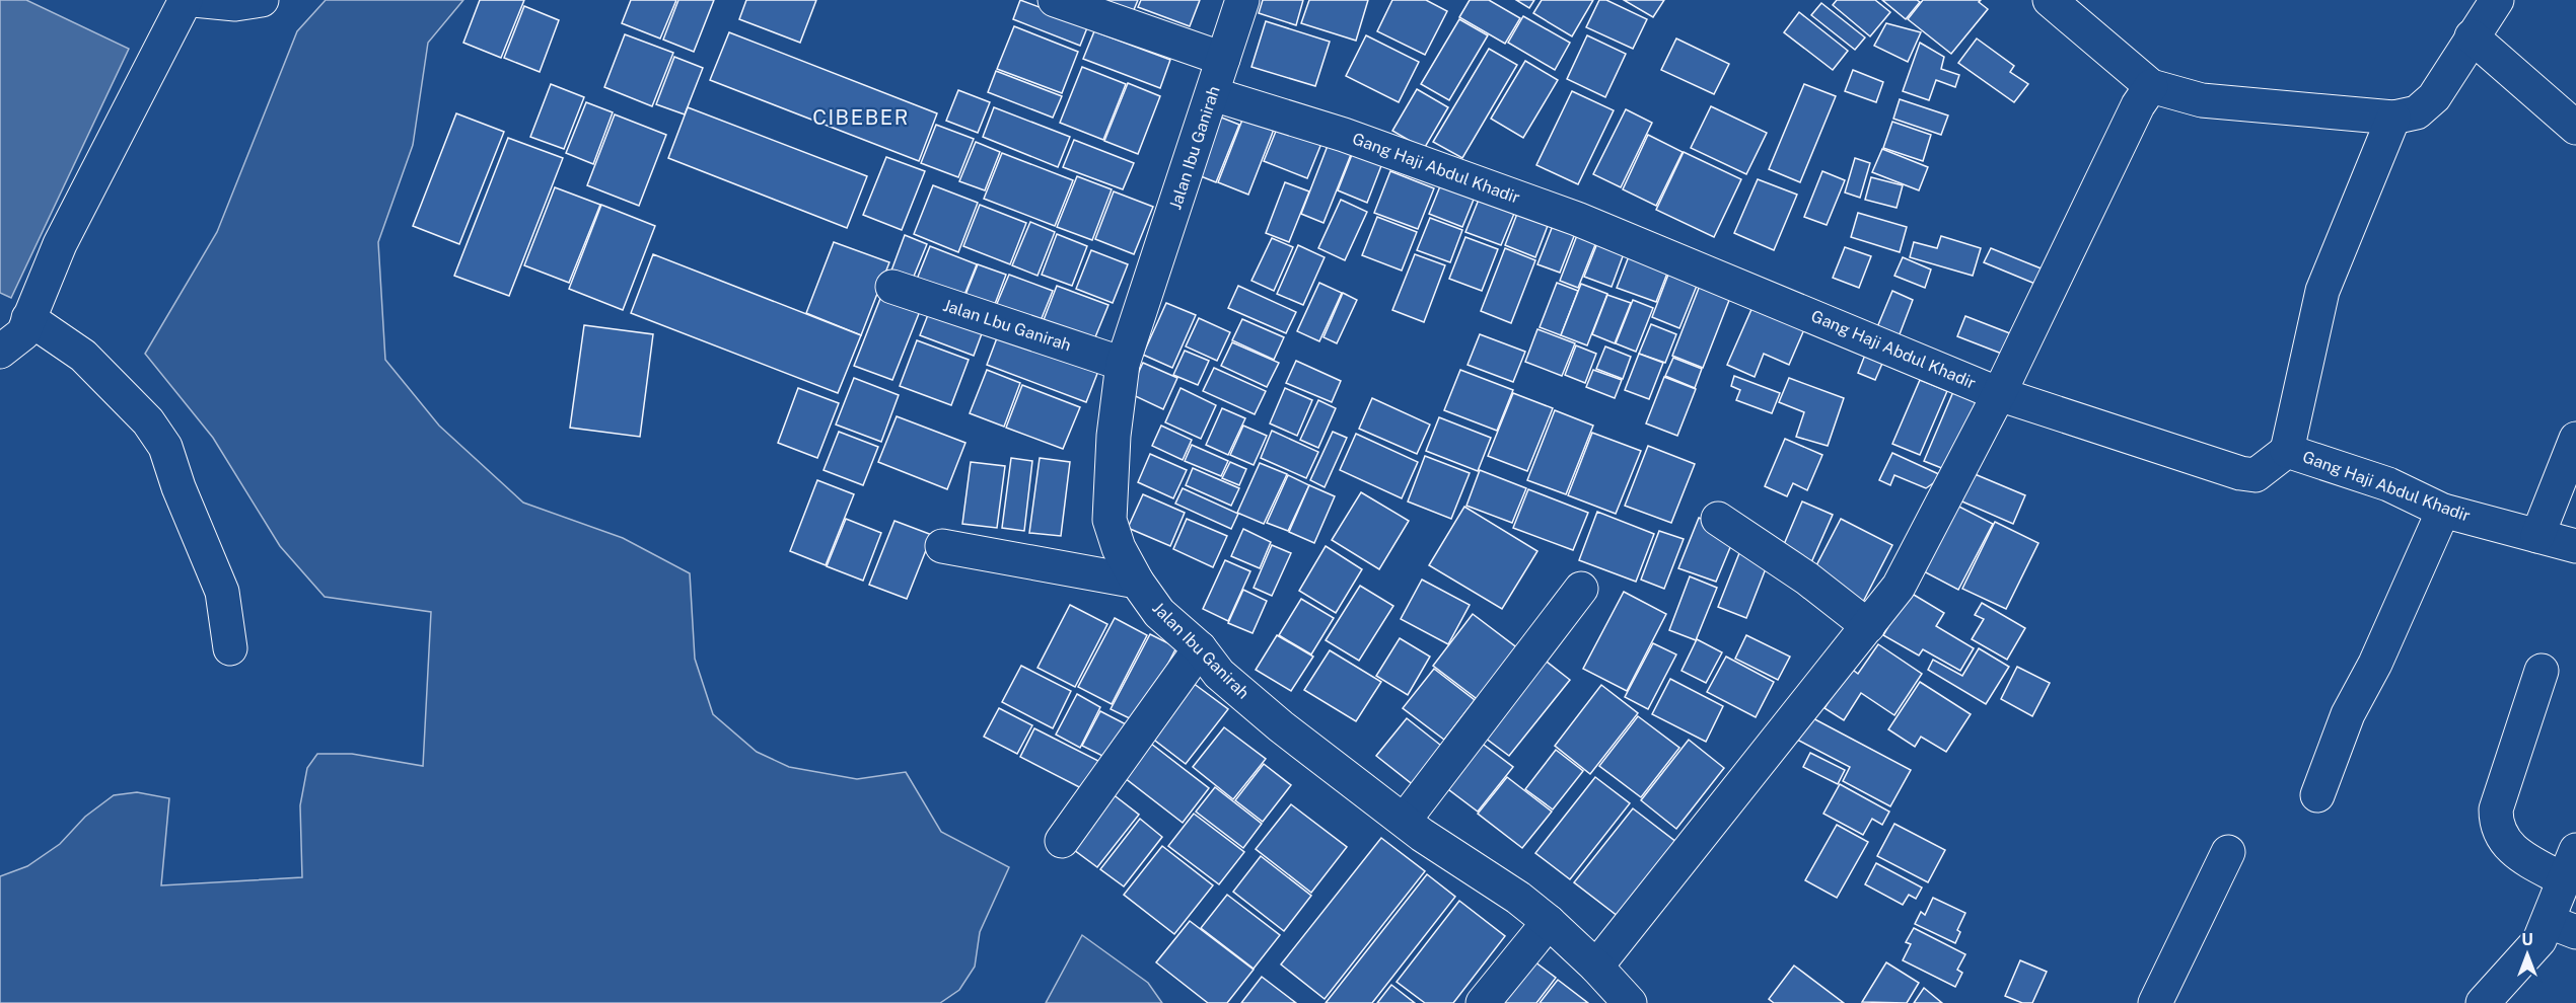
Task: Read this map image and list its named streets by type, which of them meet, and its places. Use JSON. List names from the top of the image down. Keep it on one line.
{"streets":{"street":["Jalan Ibu Ganirah","Gang Haji Abdul Khadir","Jalan Lbu Ganirah"]},"crossings":[["Jalan Ibu Ganirah","Gang Haji Abdul Khadir"],["Jalan Ibu Ganirah","Jalan Lbu Ganirah"]],"districts":["CIBEBER"],"north":"top"}
